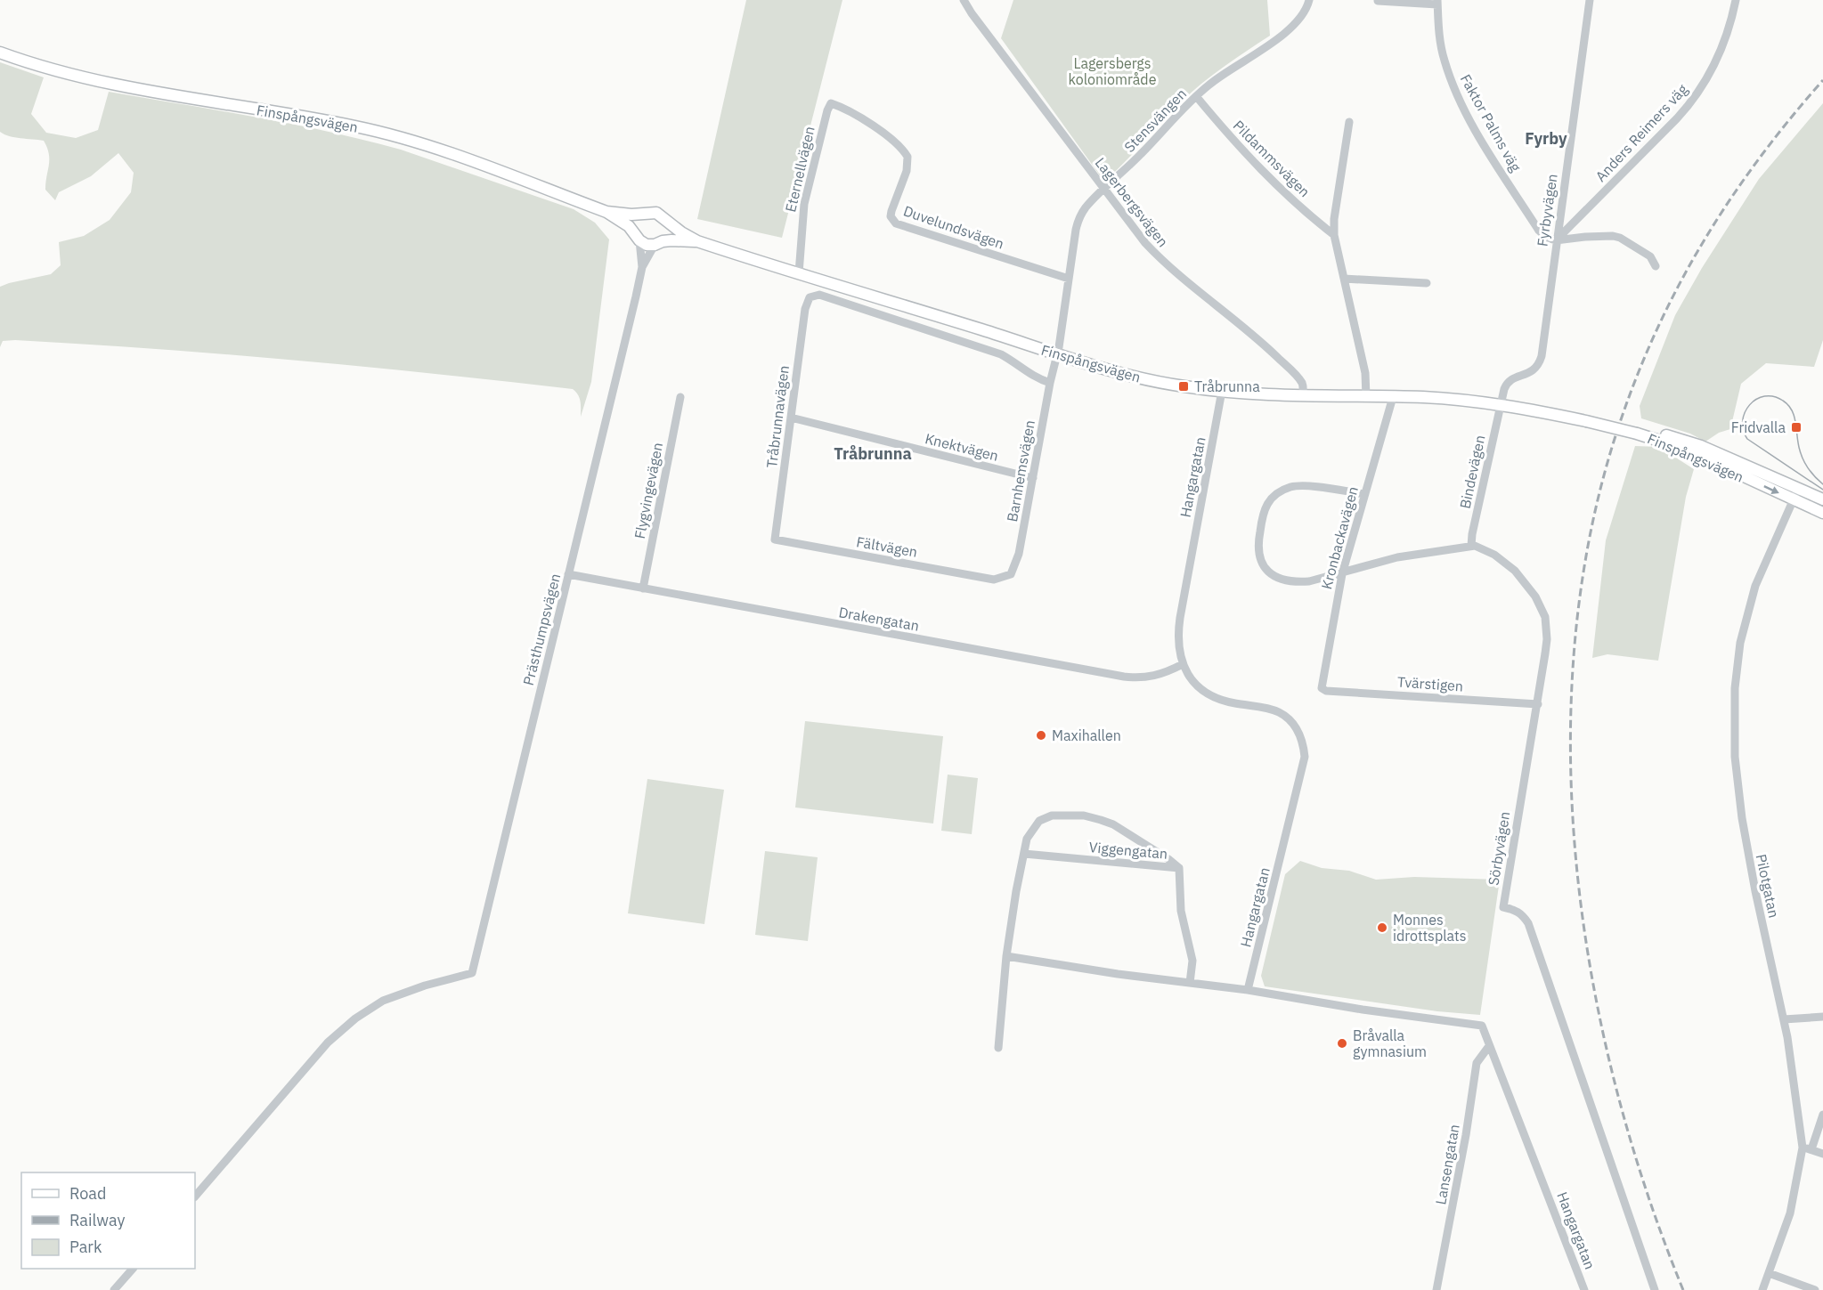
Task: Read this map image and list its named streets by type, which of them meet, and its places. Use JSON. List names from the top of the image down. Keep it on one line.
{"streets":{"main road":["Finspångsvägen"],"street":["Stensvängen","Faktor Palms väg","Anders Reimers väg","Pildammsvägen","Eternellvägen","Lagerbergsvägen","Fyrbyvägen","Duvelundsvägen","Tråbrunnavägen","Knektvägen","Barnhemsvägen","Bindevägen","Hangargatan","Flygvingevägen","Kronbackavägen","Fältvägen","Drakengatan","Prästhumpsvägen","Tvärstigen","Sörbyvägen","Viggengatan","Pilotgatan","Lansengatan"]},"crossings":[["Finspångsvägen","Stensvängen"],["Finspångsvägen","Eternellvägen"],["Finspångsvägen","Lagerbergsvägen"],["Finspångsvägen","Fyrbyvägen"],["Finspångsvägen","Barnhemsvägen"],["Finspångsvägen","Bindevägen"],["Finspångsvägen","Hangargatan"],["Finspångsvägen","Kronbackavägen"],["Finspångsvägen","Prästhumpsvägen"],["Finspångsvägen","Pilotgatan"],["Stensvängen","Pildammsvägen"],["Stensvängen","Lagerbergsvägen"],["Stensvängen","Duvelundsvägen"],["Stensvängen","Barnhemsvägen"],["Faktor Palms väg","Anders Reimers väg"],["Faktor Palms väg","Fyrbyvägen"],["Anders Reimers väg","Fyrbyvägen"],["Eternellvägen","Duvelundsvägen"],["Fyrbyvägen","Bindevägen"],["Tråbrunnavägen","Knektvägen"],["Tråbrunnavägen","Barnhemsvägen"],["Tråbrunnavägen","Fältvägen"],["Knektvägen","Barnhemsvägen"],["Barnhemsvägen","Fältvägen"],["Bindevägen","Sörbyvägen"],["Hangargatan","Drakengatan"],["Hangargatan","Lansengatan"],["Flygvingevägen","Drakengatan"],["Kronbackavägen","Tvärstigen"],["Drakengatan","Prästhumpsvägen"],["Tvärstigen","Sörbyvägen"]],"districts":["Fyrby","Tråbrunna"],"parks":["Lagersbergs koloniområde"],"places":{"transit":["Tråbrunna","Fridvalla"],"other":["Maxihallen","Monnes idrottsplats","Bråvalla gymnasium"]},"legend":["Road","Railway","Park"]}
